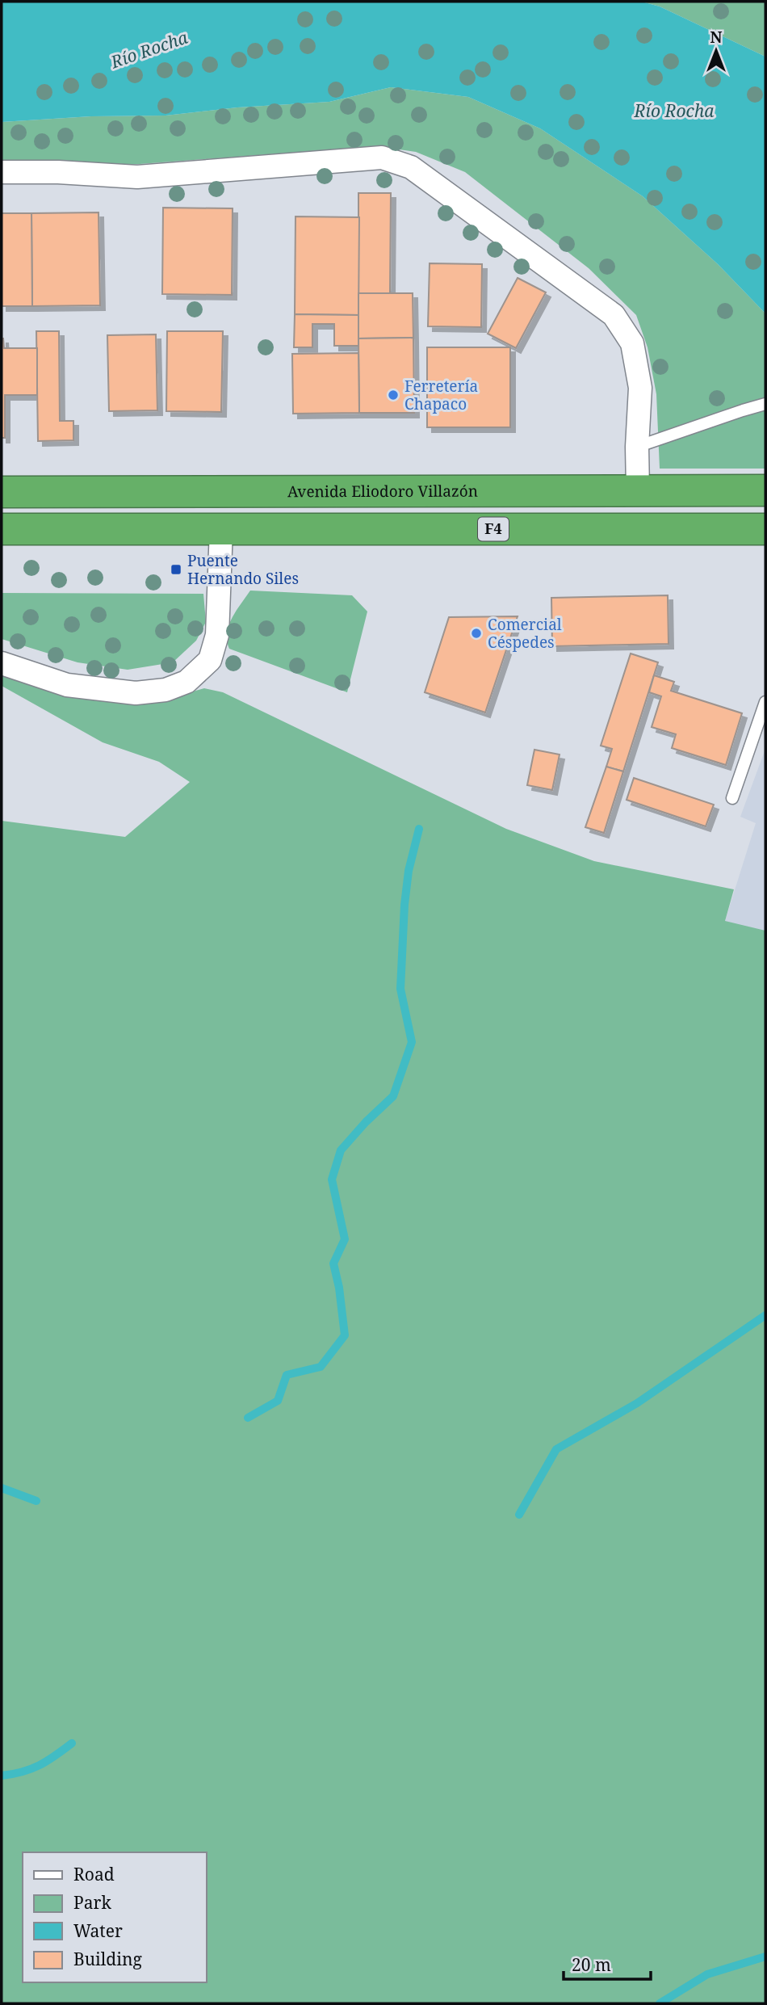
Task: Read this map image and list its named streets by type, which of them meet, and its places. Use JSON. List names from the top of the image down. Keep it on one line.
{"streets":{"highway":["Avenida Eliodoro Villazón","F4"]},"water":["Río Rocha"],"places":{"other":["Ferretería Chapaco","Comercial Céspedes"],"transit":["Puente Hernando Siles"]},"legend":["Road","Park","Water","Building"],"scale_bar":"20 m","north":"top"}
